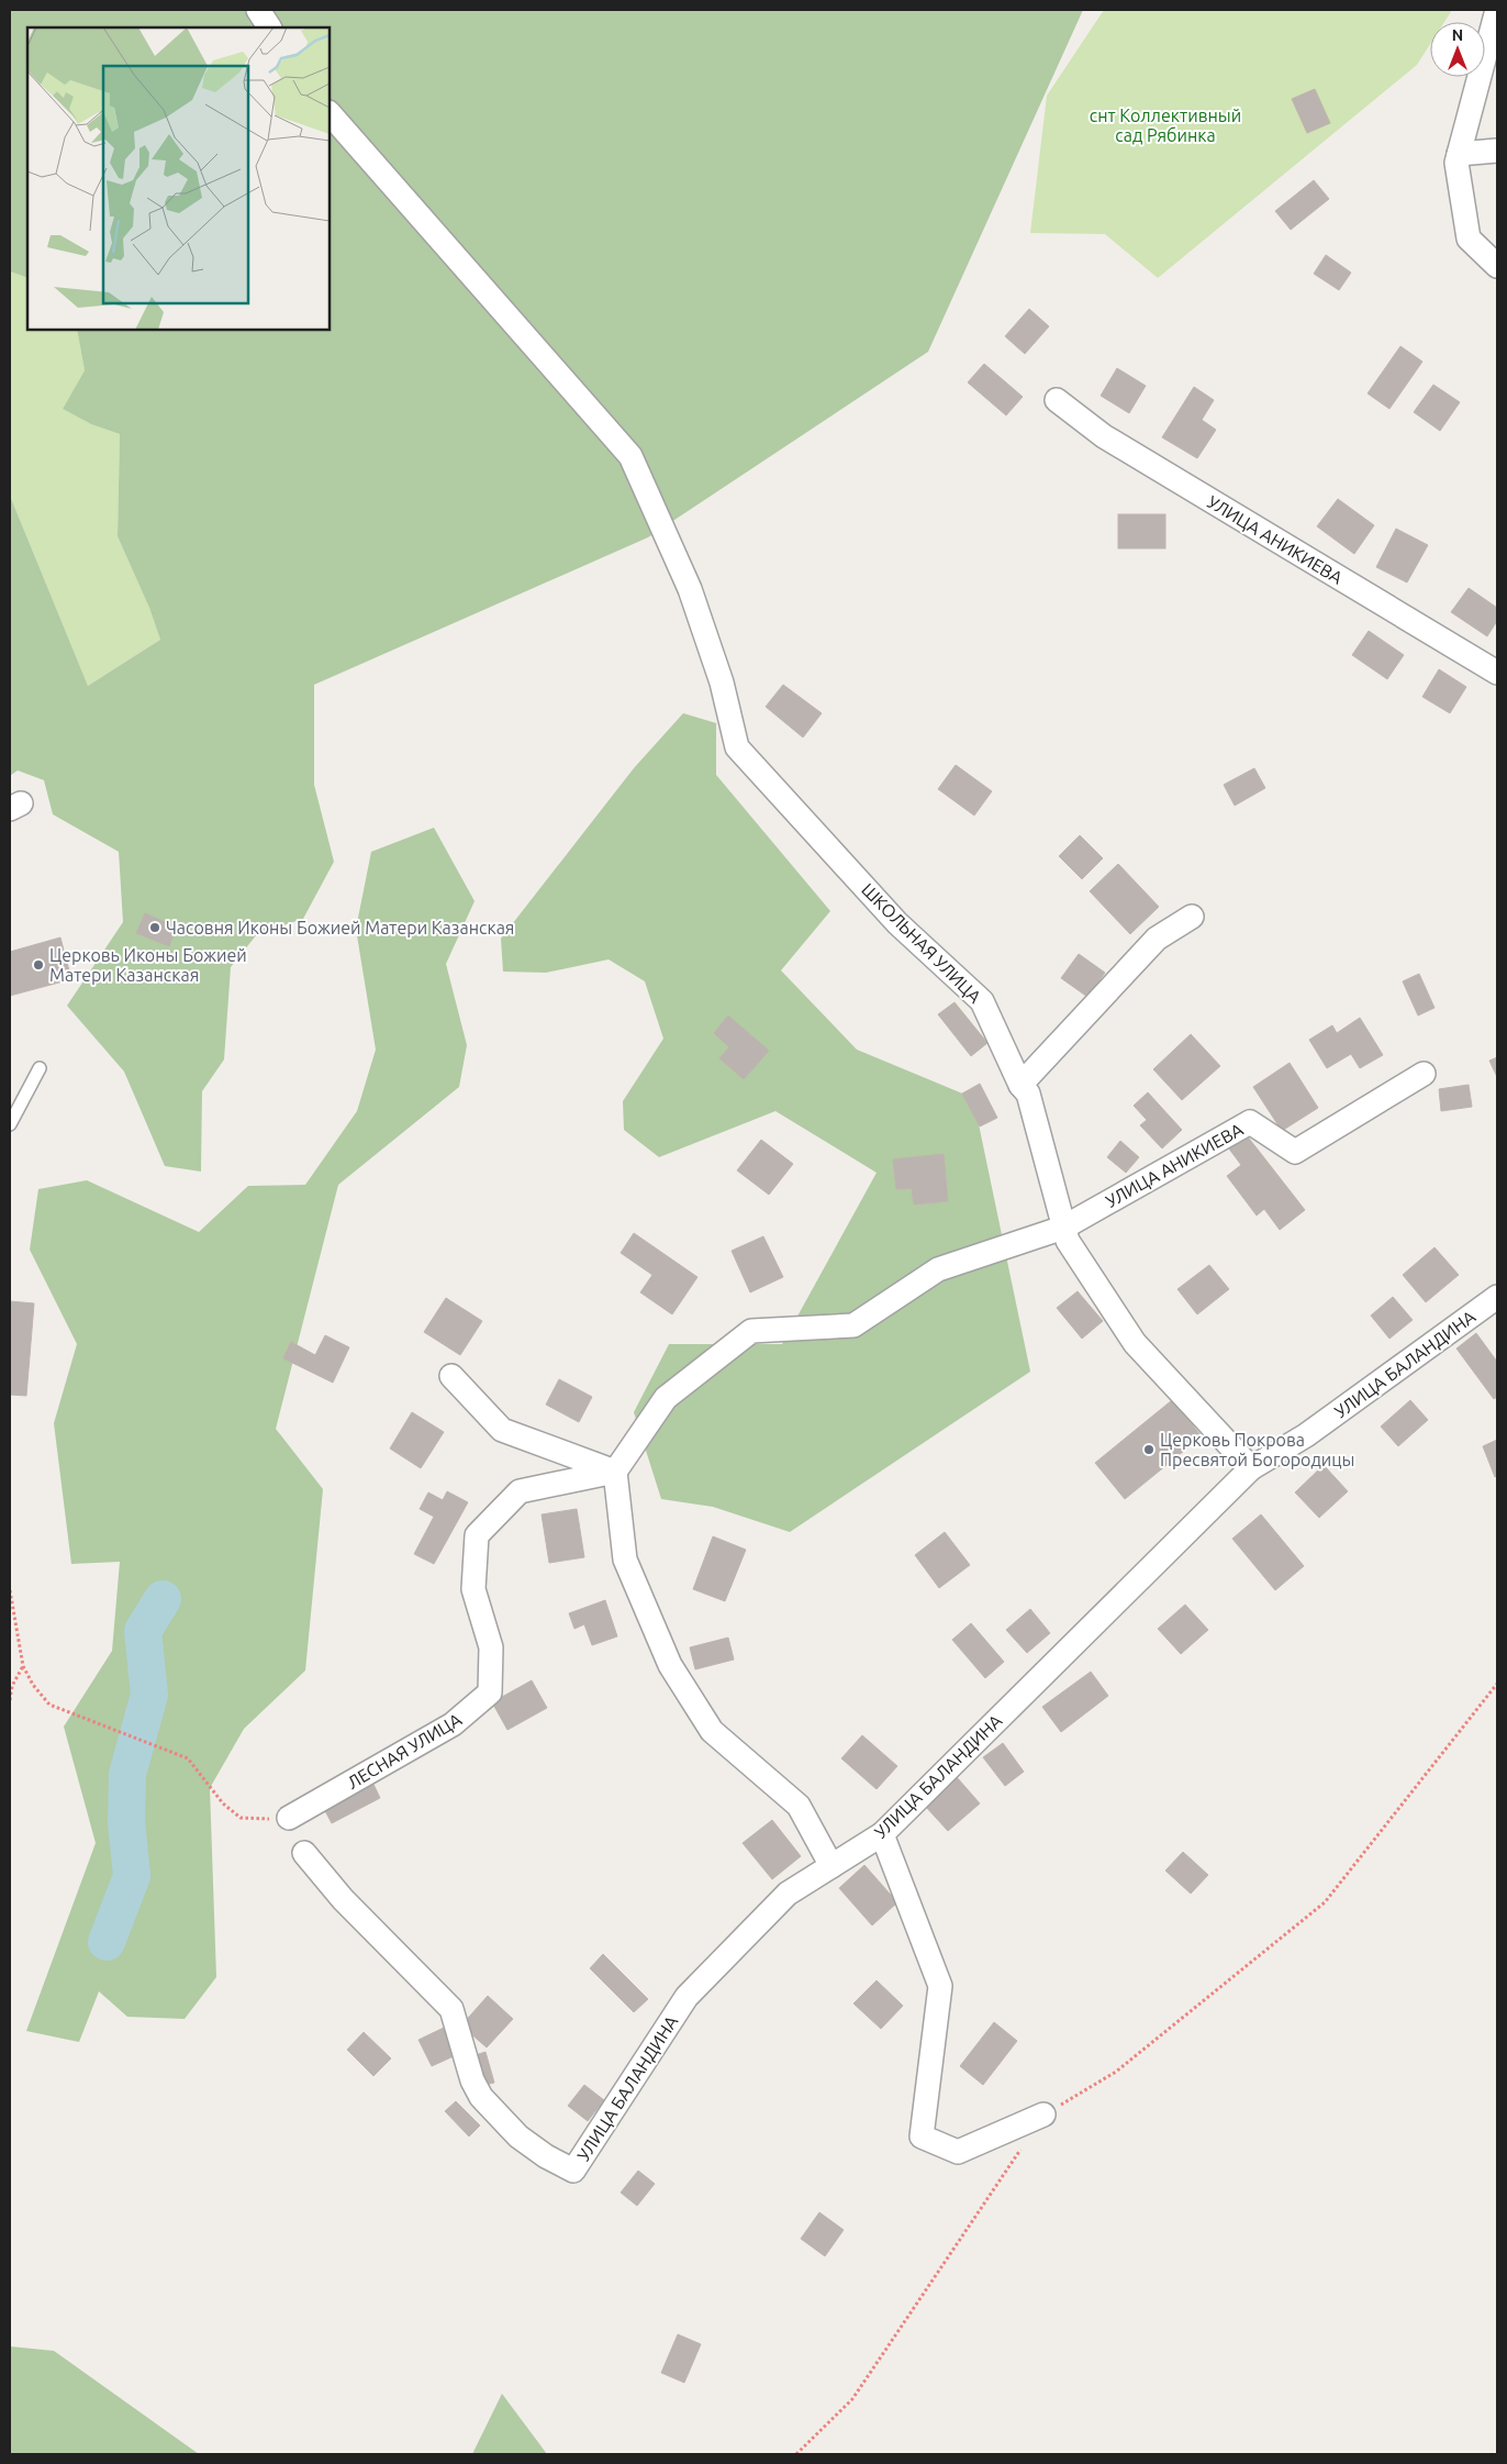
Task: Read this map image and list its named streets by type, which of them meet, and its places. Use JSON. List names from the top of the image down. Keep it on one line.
{"streets":{"street":["УЛИЦА АНИКИЕВА","ШКОЛЬНАЯ УЛИЦА","УЛИЦА БАЛАНДИНА","ЛЕСНАЯ УЛИЦА"]},"crossings":[["УЛИЦА АНИКИЕВА","ШКОЛЬНАЯ УЛИЦА"],["ШКОЛЬНАЯ УЛИЦА","УЛИЦА БАЛАНДИНА"]],"parks":["снт Коллективный сад Рябинка"],"places":["Часовня Иконы Божией Матери Казанская","Церковь Иконы Божией Матери Казанская","Церковь Покрова Пресвятой Богородицы"],"north":"top"}
